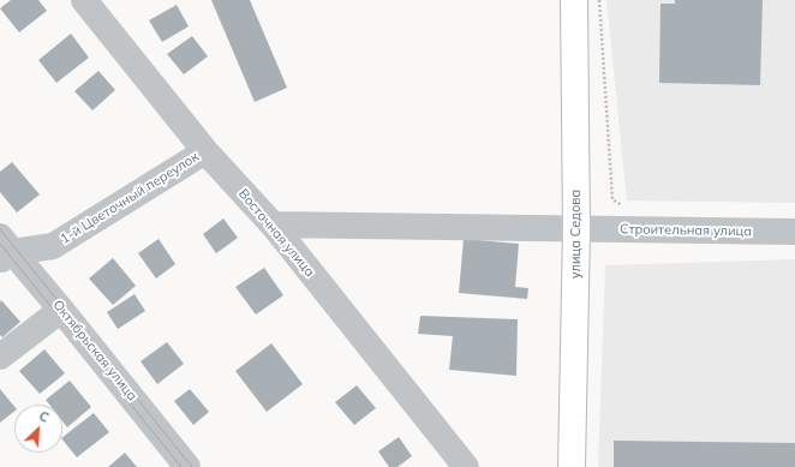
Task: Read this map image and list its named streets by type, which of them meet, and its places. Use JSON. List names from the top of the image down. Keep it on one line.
{"streets":{"main road":["улица Седова"],"street":["1-й Цветочный переулок","Строительная улица","Восточная улица","Октябрьская улица"]},"crossings":[["1-й Цветочный переулок","Восточная улица"],["1-й Цветочный переулок","Октябрьская улица"],["Строительная улица","Восточная улица"],["Строительная улица","улица Седова"]],"north":"top right"}
